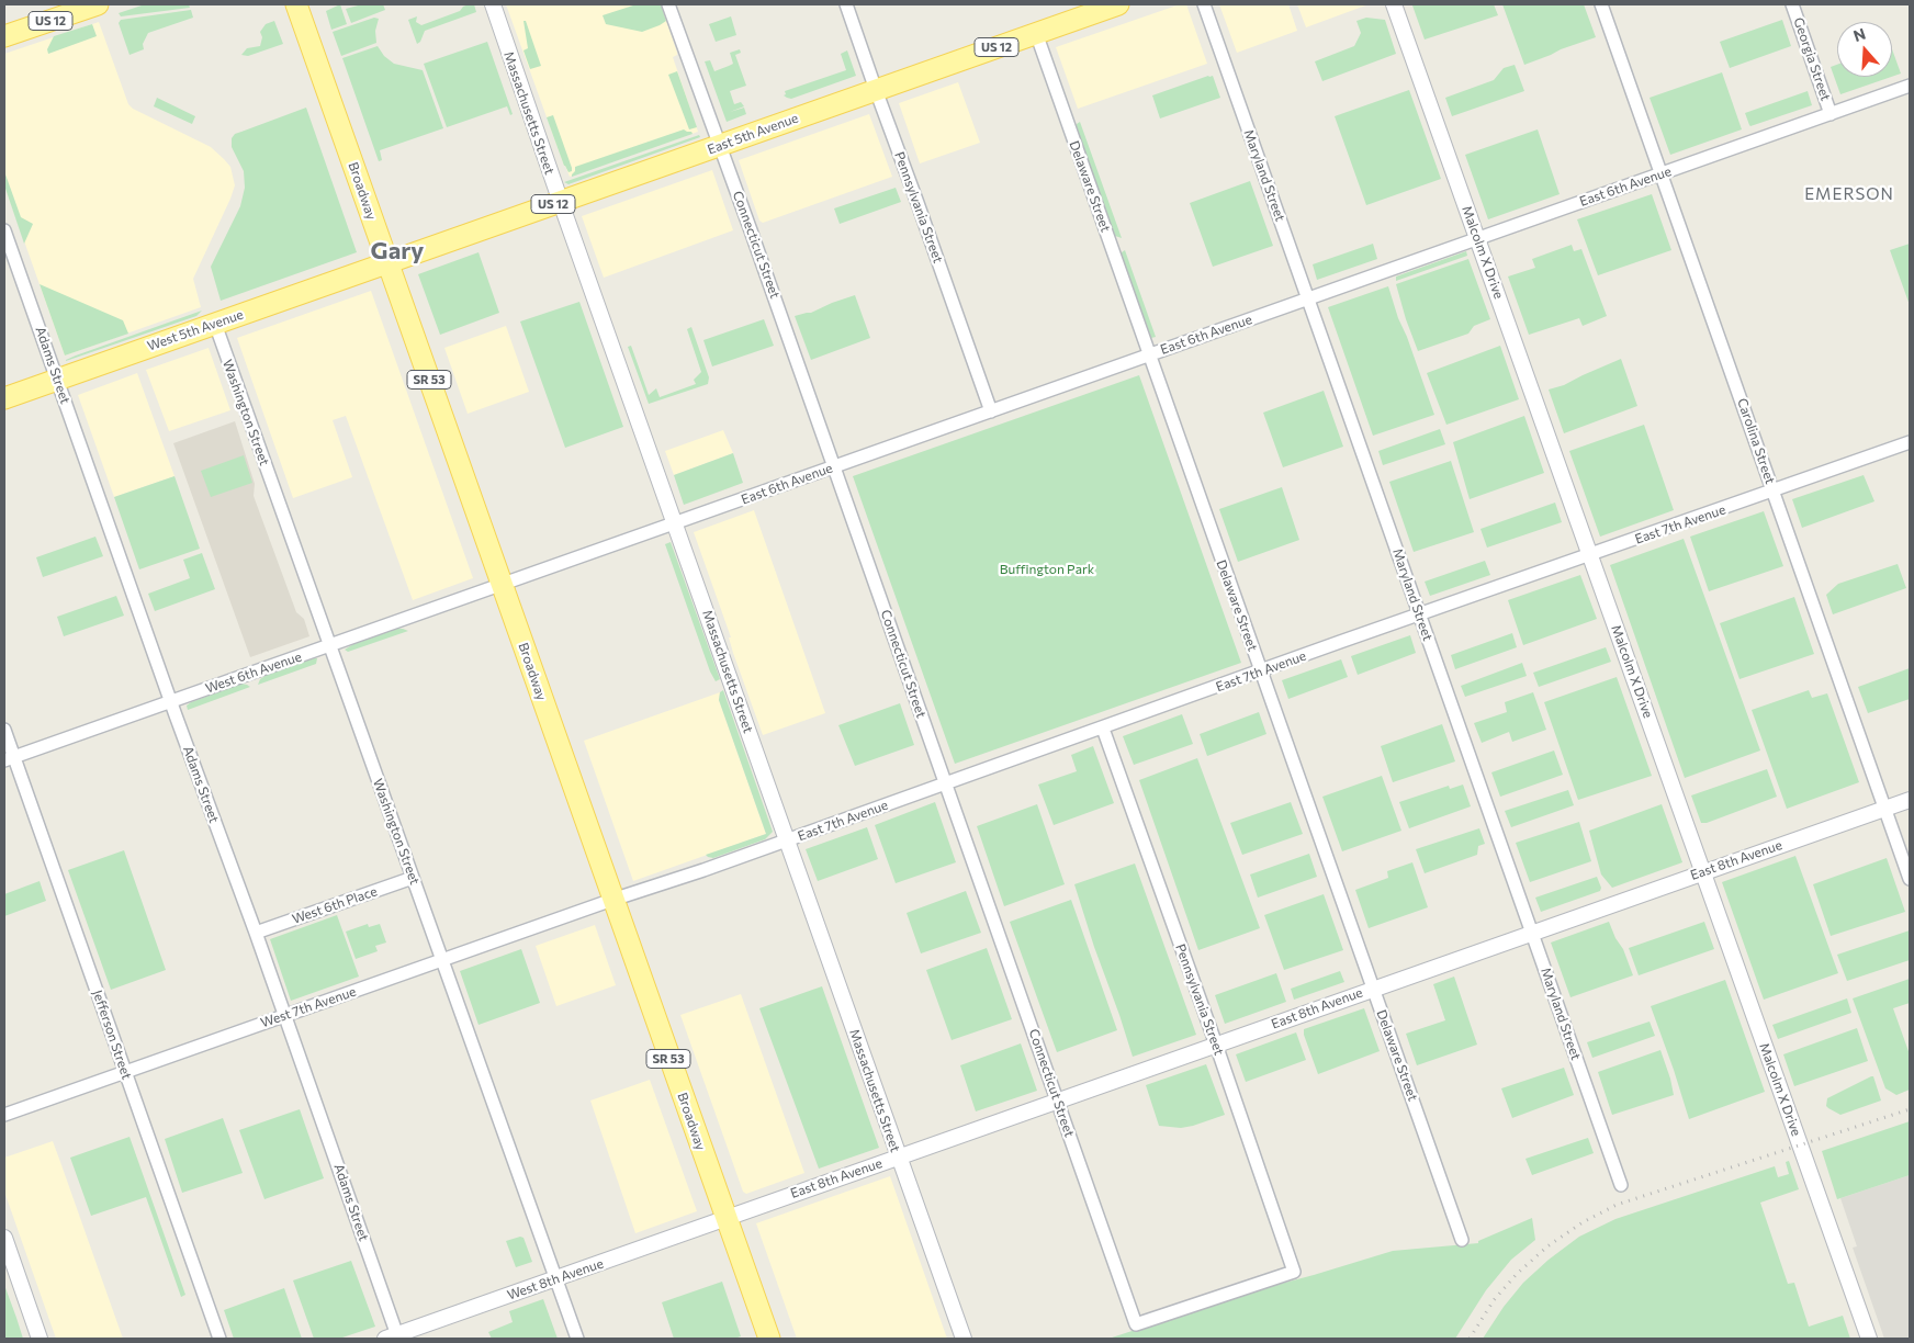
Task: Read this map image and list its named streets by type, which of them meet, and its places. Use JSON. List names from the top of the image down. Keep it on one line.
{"streets":{"main road":["US 12","East 5th Avenue","Broadway","West 5th Avenue","SR 53"],"street":["Georgia Street","Massachusetts Street","Maryland Street","Delaware Street","East 6th Avenue","Pennsylvania Street","Connecticut Street","Malcolm X Drive","Adams Street","Washington Street","Carolina Street","East 7th Avenue","West 6th Avenue","East 8th Avenue","West 6th Place","West 7th Avenue","Jefferson Street","West 8th Avenue"]},"crossings":[["Georgia Street","East 6th Avenue"],["Massachusetts Street","East 5th Avenue"],["Massachusetts Street","East 6th Avenue"],["Massachusetts Street","East 7th Avenue"],["Massachusetts Street","East 8th Avenue"],["East 5th Avenue","Delaware Street"],["East 5th Avenue","Broadway"],["East 5th Avenue","Pennsylvania Street"],["East 5th Avenue","Connecticut Street"],["East 5th Avenue","West 5th Avenue"],["Maryland Street","East 6th Avenue"],["Maryland Street","East 7th Avenue"],["Maryland Street","East 8th Avenue"],["Delaware Street","East 6th Avenue"],["Delaware Street","East 7th Avenue"],["Delaware Street","East 8th Avenue"],["East 6th Avenue","Broadway"],["East 6th Avenue","Pennsylvania Street"],["East 6th Avenue","Connecticut Street"],["East 6th Avenue","Malcolm X Drive"],["East 6th Avenue","Carolina Street"],["East 6th Avenue","West 6th Avenue"],["Broadway","West 5th Avenue"],["Broadway","East 7th Avenue"],["Broadway","West 6th Avenue"],["Broadway","East 8th Avenue"],["Broadway","West 7th Avenue"],["Broadway","West 8th Avenue"],["Pennsylvania Street","Connecticut Street"],["Pennsylvania Street","East 7th Avenue"],["Pennsylvania Street","East 8th Avenue"],["Connecticut Street","East 7th Avenue"],["Connecticut Street","East 8th Avenue"],["Malcolm X Drive","East 7th Avenue"],["Malcolm X Drive","East 8th Avenue"],["West 5th Avenue","Adams Street"],["West 5th Avenue","Washington Street"],["Adams Street","West 6th Avenue"],["Adams Street","West 6th Place"],["Adams Street","West 7th Avenue"],["Adams Street","West 8th Avenue"],["Washington Street","West 6th Avenue"],["Washington Street","West 6th Place"],["Washington Street","West 7th Avenue"],["Washington Street","West 8th Avenue"],["Carolina Street","East 7th Avenue"],["Carolina Street","East 8th Avenue"],["East 7th Avenue","West 7th Avenue"],["West 6th Avenue","Jefferson Street"],["East 8th Avenue","West 8th Avenue"],["West 7th Avenue","Jefferson Street"]],"districts":["EMERSON","Gary"],"parks":["Buffington Park"],"north":"top"}
